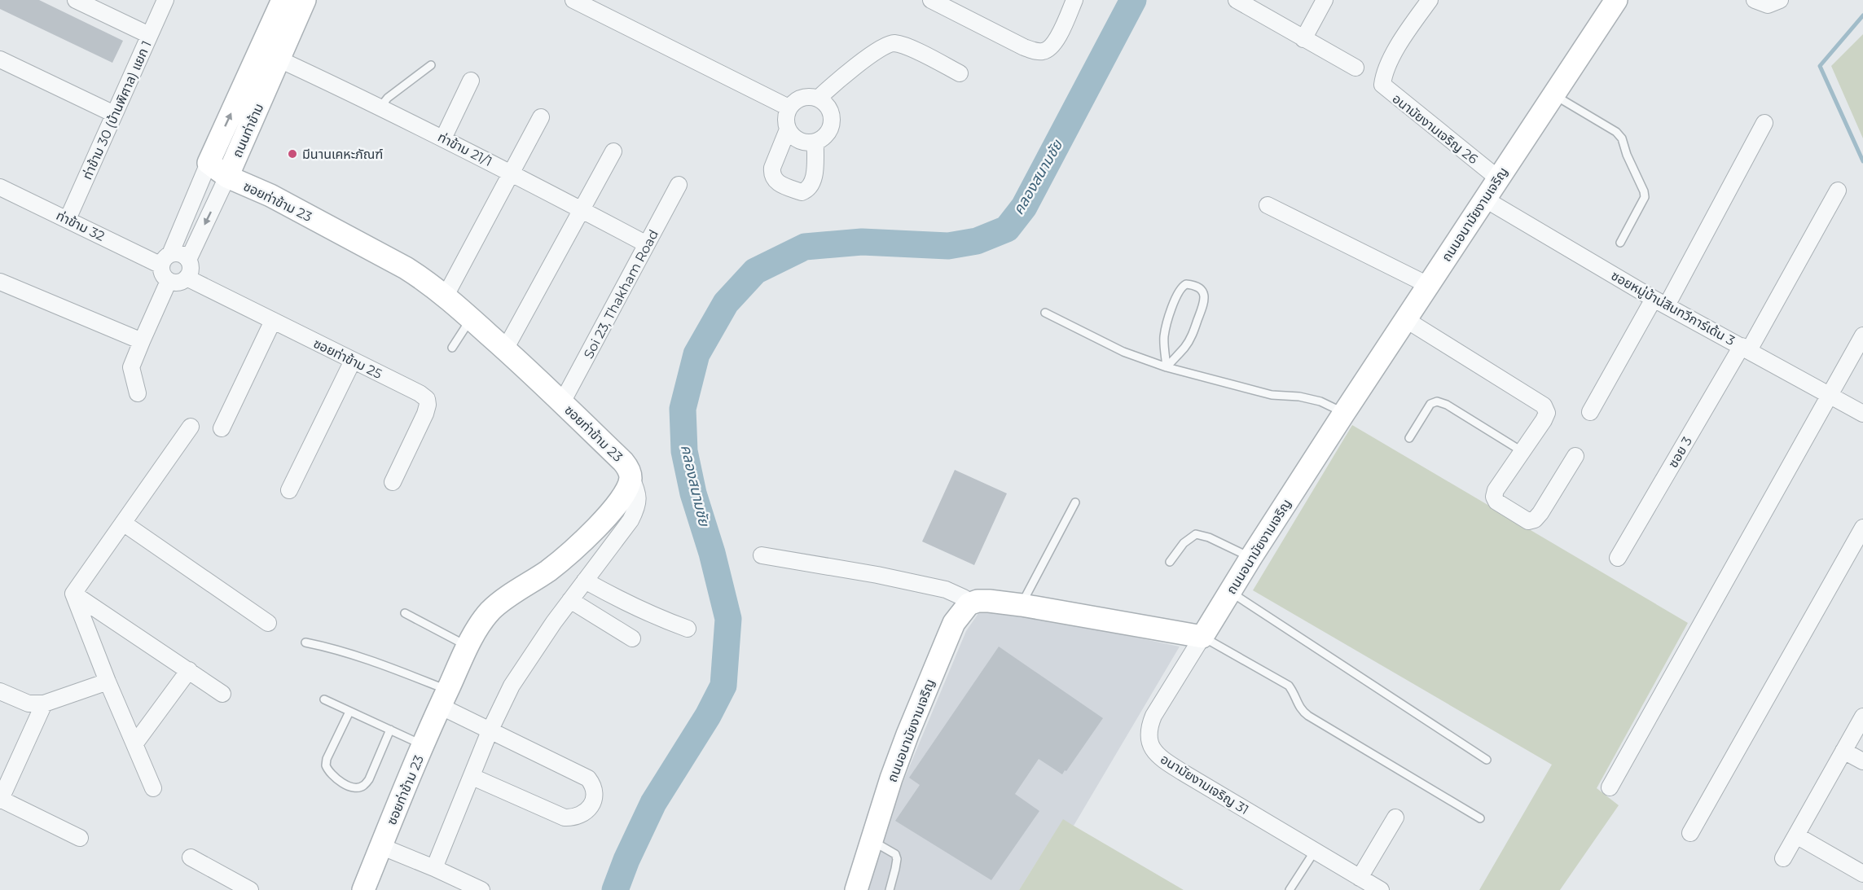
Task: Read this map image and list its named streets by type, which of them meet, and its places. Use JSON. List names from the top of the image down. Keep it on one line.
{"streets":{"street":["ท่าข้าม 30 (บ้านพิศาล) แยก 1","อนามัยงามเจริญ 26","ถนนท่าข้าม","ท่าข้าม 21/1","ซอยท่าข้าม 23","ถนนอนามัยงามเจริญ","ท่าข้าม 32","Soi 23, Thakham Road","ซอยหมู่บ้าน่สินทวีการ์เด้น 3","ซอยท่าข้าม 25","ซอย 3","อนามัยงามเจริญ 31"]},"crossings":[["ท่าข้าม 30 (บ้านพิศาล) แยก 1","ท่าข้าม 32"],["อนามัยงามเจริญ 26","ถนนอนามัยงามเจริญ"],["ถนนท่าข้าม","ท่าข้าม 21/1"],["ถนนท่าข้าม","ซอยท่าข้าม 23"],["ถนนท่าข้าม","ท่าข้าม 32"],["ถนนท่าข้าม","ซอยท่าข้าม 25"],["ท่าข้าม 21/1","Soi 23, Thakham Road"],["ซอยท่าข้าม 23","Soi 23, Thakham Road"],["ถนนอนามัยงามเจริญ","ซอยหมู่บ้าน่สินทวีการ์เด้น 3"],["ถนนอนามัยงามเจริญ","อนามัยงามเจริญ 31"],["ท่าข้าม 32","ซอยท่าข้าม 25"],["ซอยหมู่บ้าน่สินทวีการ์เด้น 3","ซอย 3"]],"water":["คลองสนามชัย"],"places":["มีนานเคหะภัณฑ์"]}
